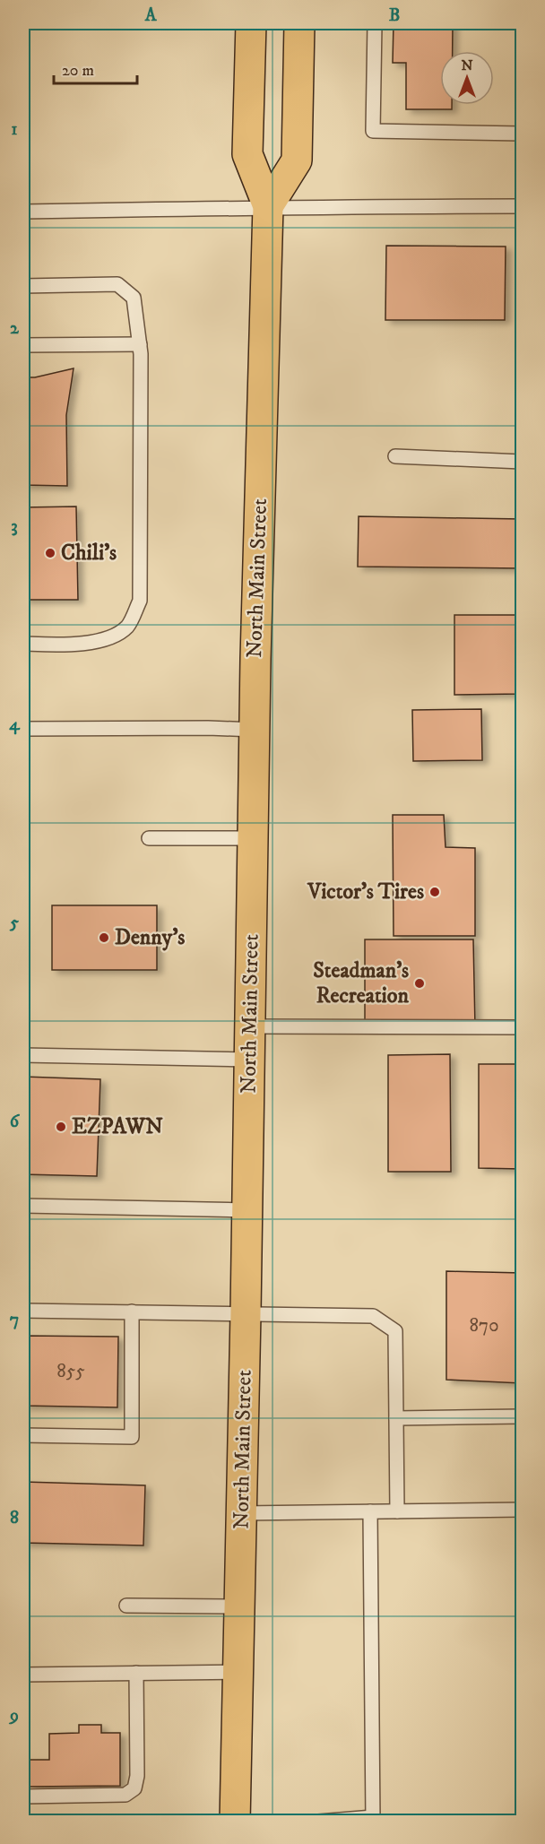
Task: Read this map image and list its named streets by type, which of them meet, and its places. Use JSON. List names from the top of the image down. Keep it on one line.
{"streets":{"highway":["North Main Street"]},"places":["Chili's","Victor's Tires","Denny's","Steadman's Recreation","EZPAWN"],"house_numbers":["870","855"],"scale_bar":"20 m","north":"top","grid":{"columns":["A","B"],"rows":["1","2","3","4","5","6","7","8","9"]}}
